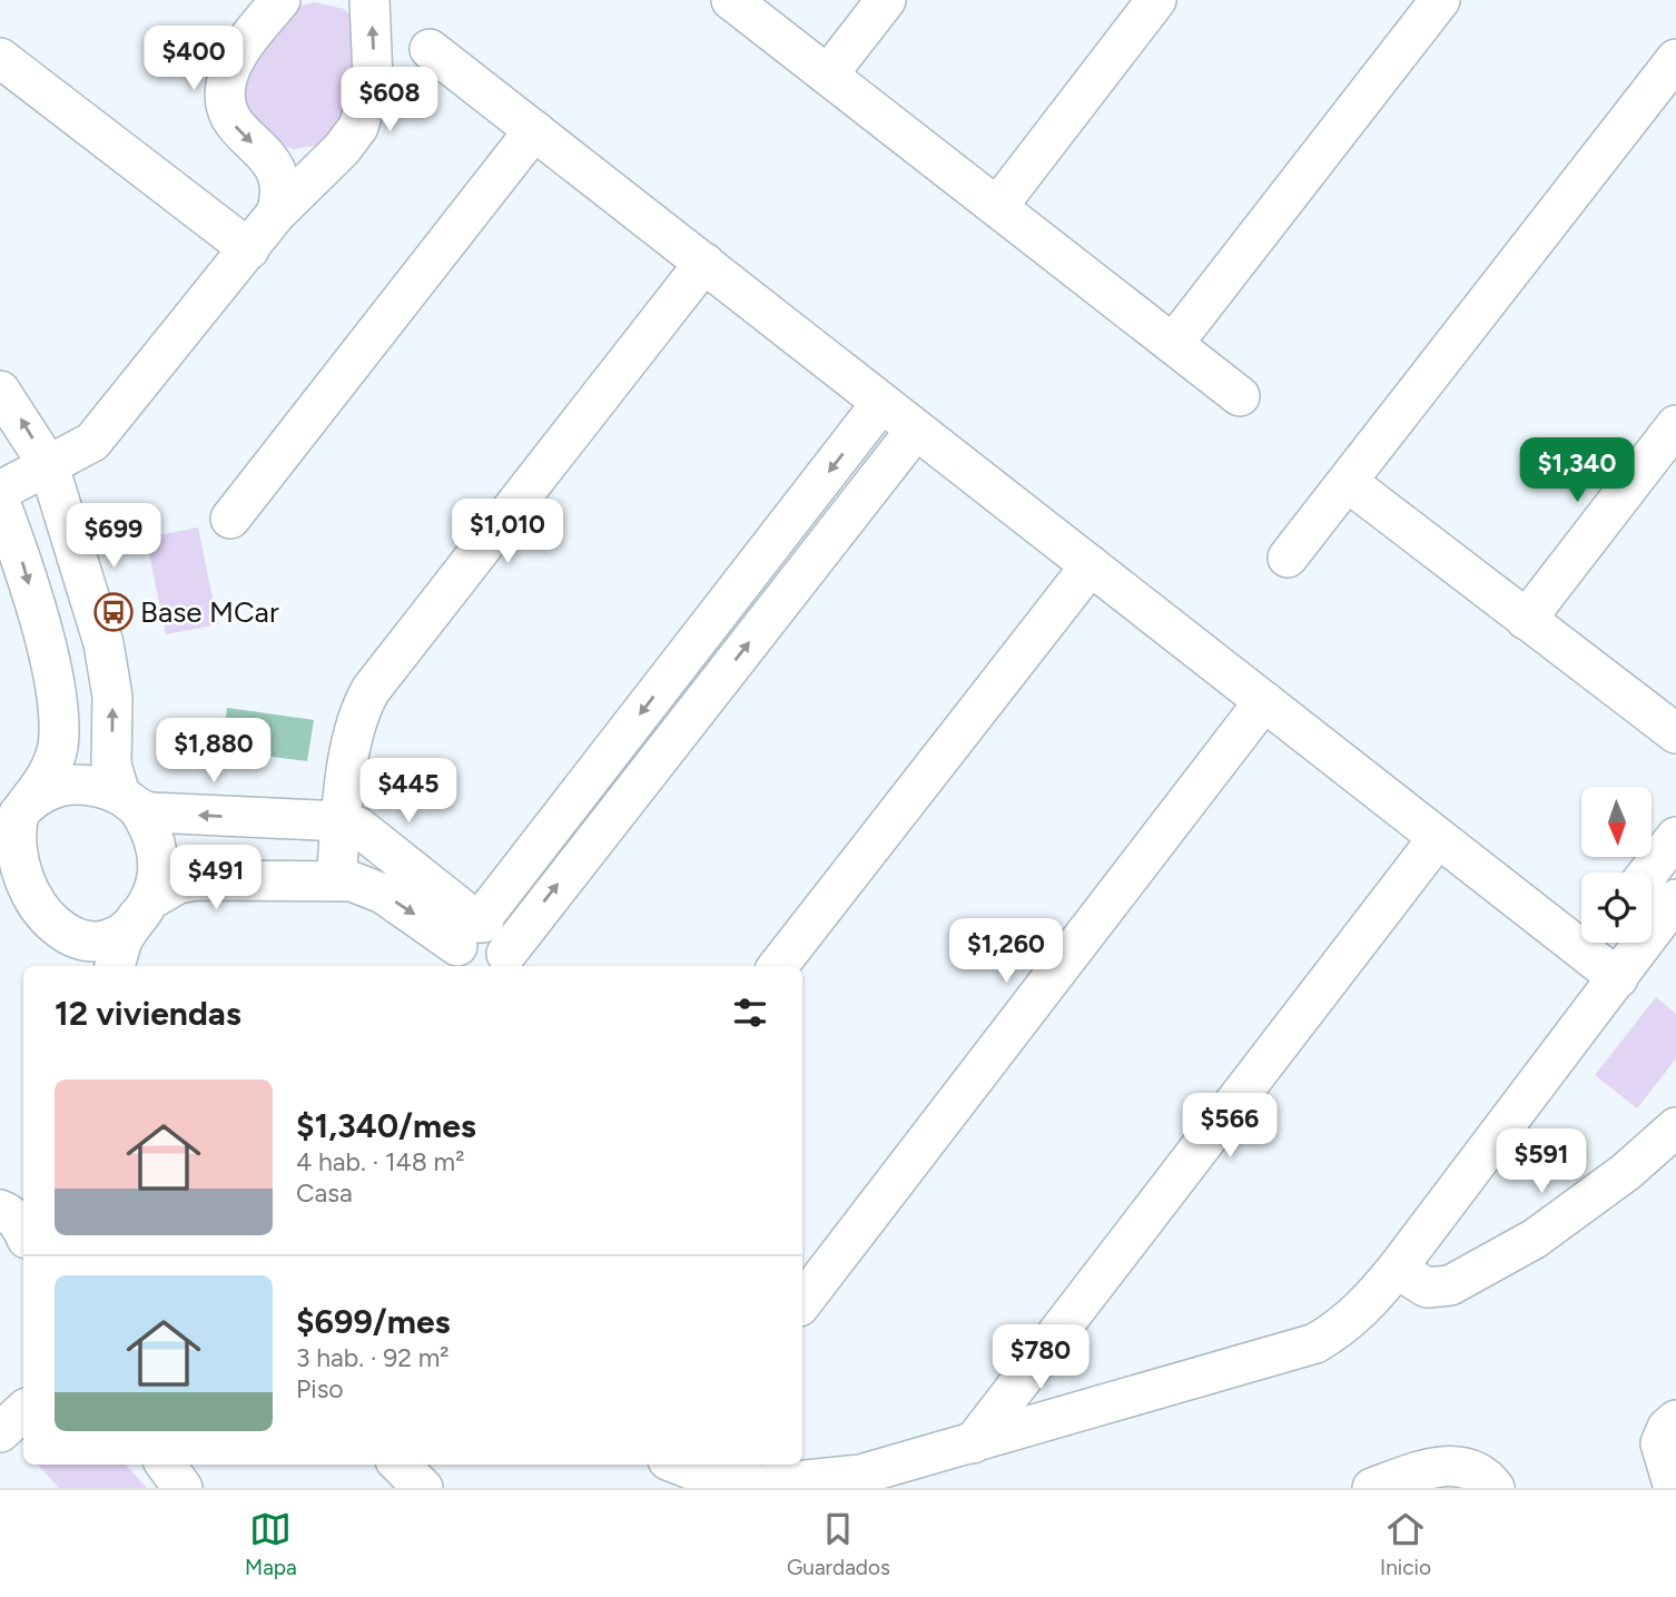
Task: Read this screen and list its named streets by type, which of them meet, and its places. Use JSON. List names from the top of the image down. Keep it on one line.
{"places":{"bus stop":["Base MCar"]},"north":"bottom","page":{"price":["$400","$608","$1,340","$1,010","$699","$1,880","$445","$491","$1,260","$566","$591","$780"],"heading":"12 viviendas","list":[{"name":"$1,340/mes","note":"4 hab. · 148 m² · Casa"},{"name":"$699/mes","note":"3 hab. · 92 m² · Piso"}],"tabs":["Mapa","Guardados","Inicio"]}}
